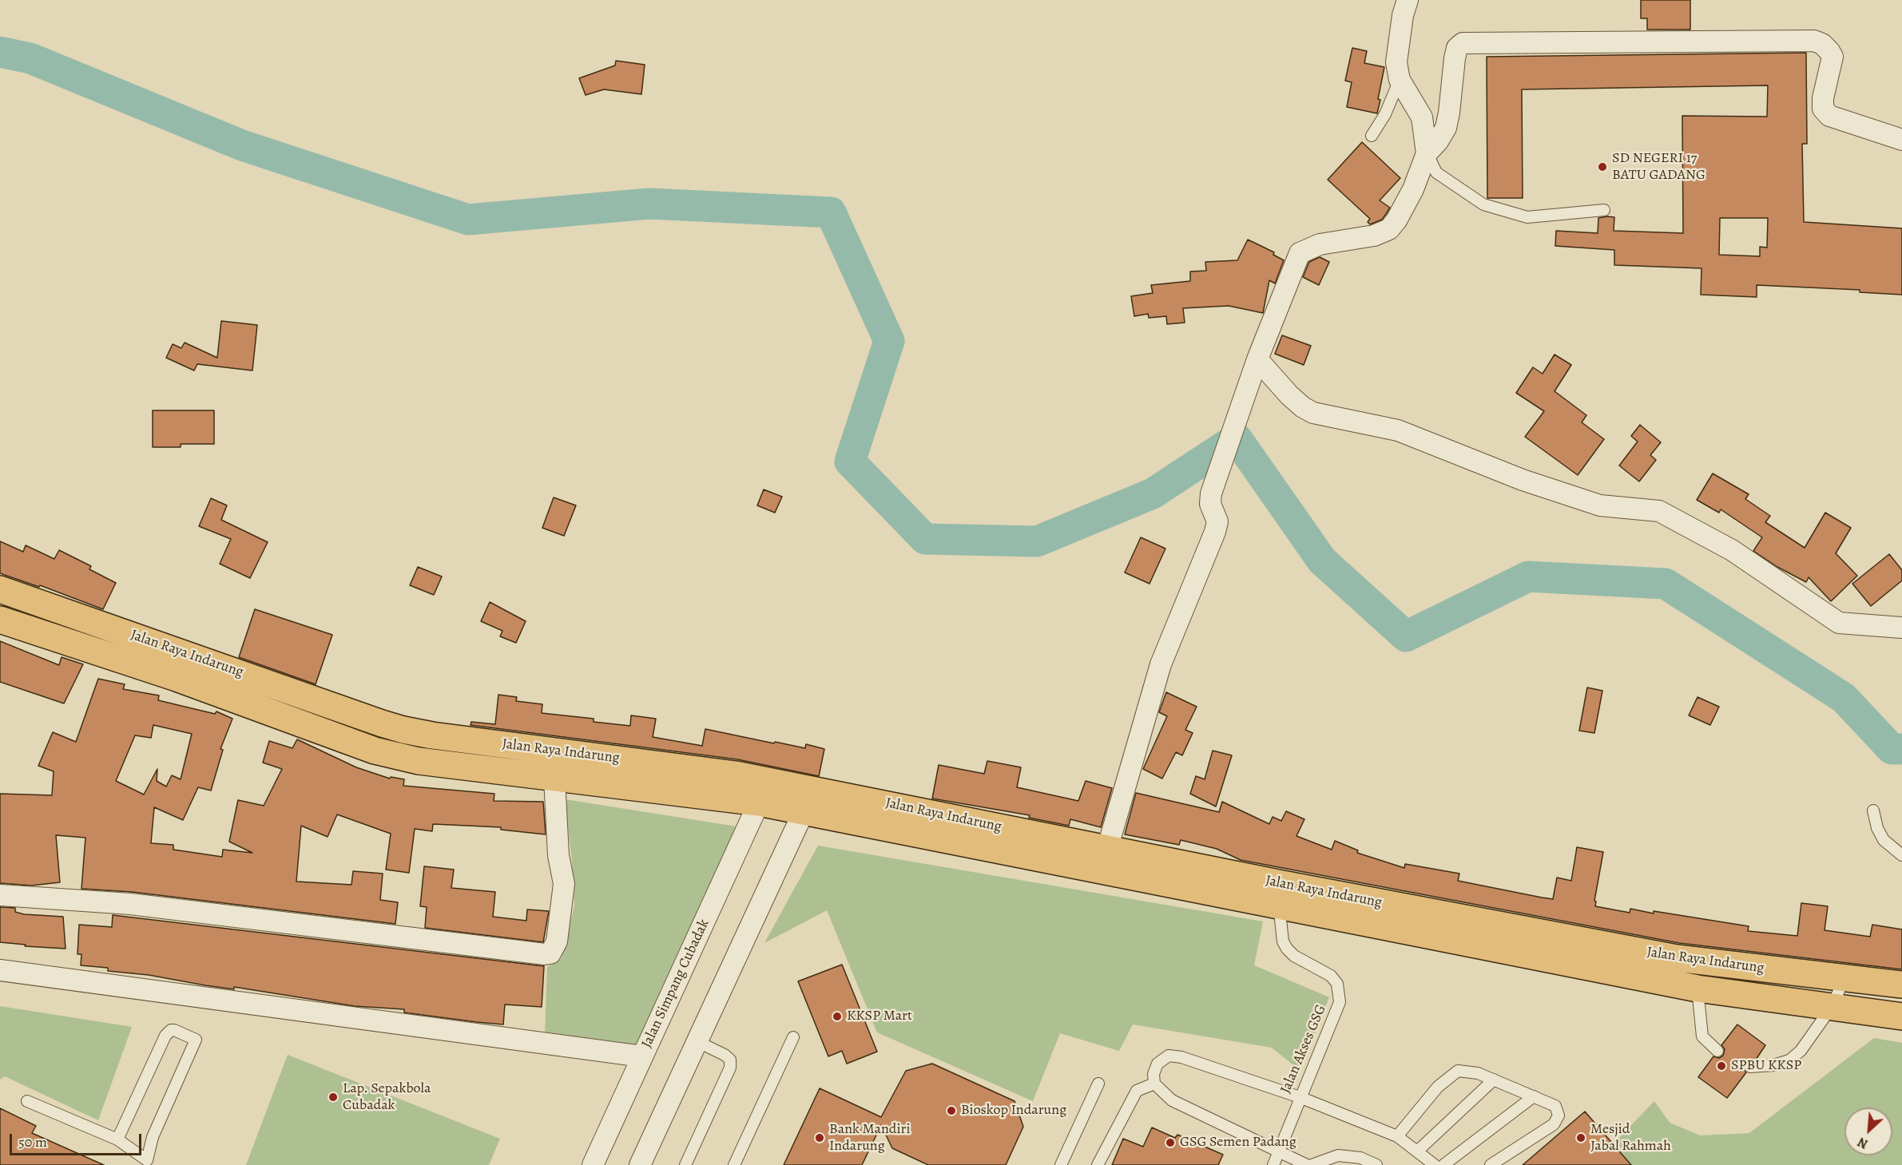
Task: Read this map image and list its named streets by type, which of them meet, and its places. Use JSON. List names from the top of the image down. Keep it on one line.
{"streets":{"highway":["Jalan Raya Indarung"],"street":["Jalan Simpang Cubadak"],"lane":["Jalan Akses GSG"]},"crossings":[["Jalan Raya Indarung","Jalan Simpang Cubadak"],["Jalan Raya Indarung","Jalan Akses GSG"]],"places":["SD NEGERI 17 BATU GADANG","KKSP Mart","SPBU KKSP","Lap. Sepakbola Cubadak","Bioskop Indarung","Bank Mandiri Indarung","Mesjid Jabal Rahmah","GSG Semen Padang"],"scale_bar":"50 m","north":"bottom left"}
